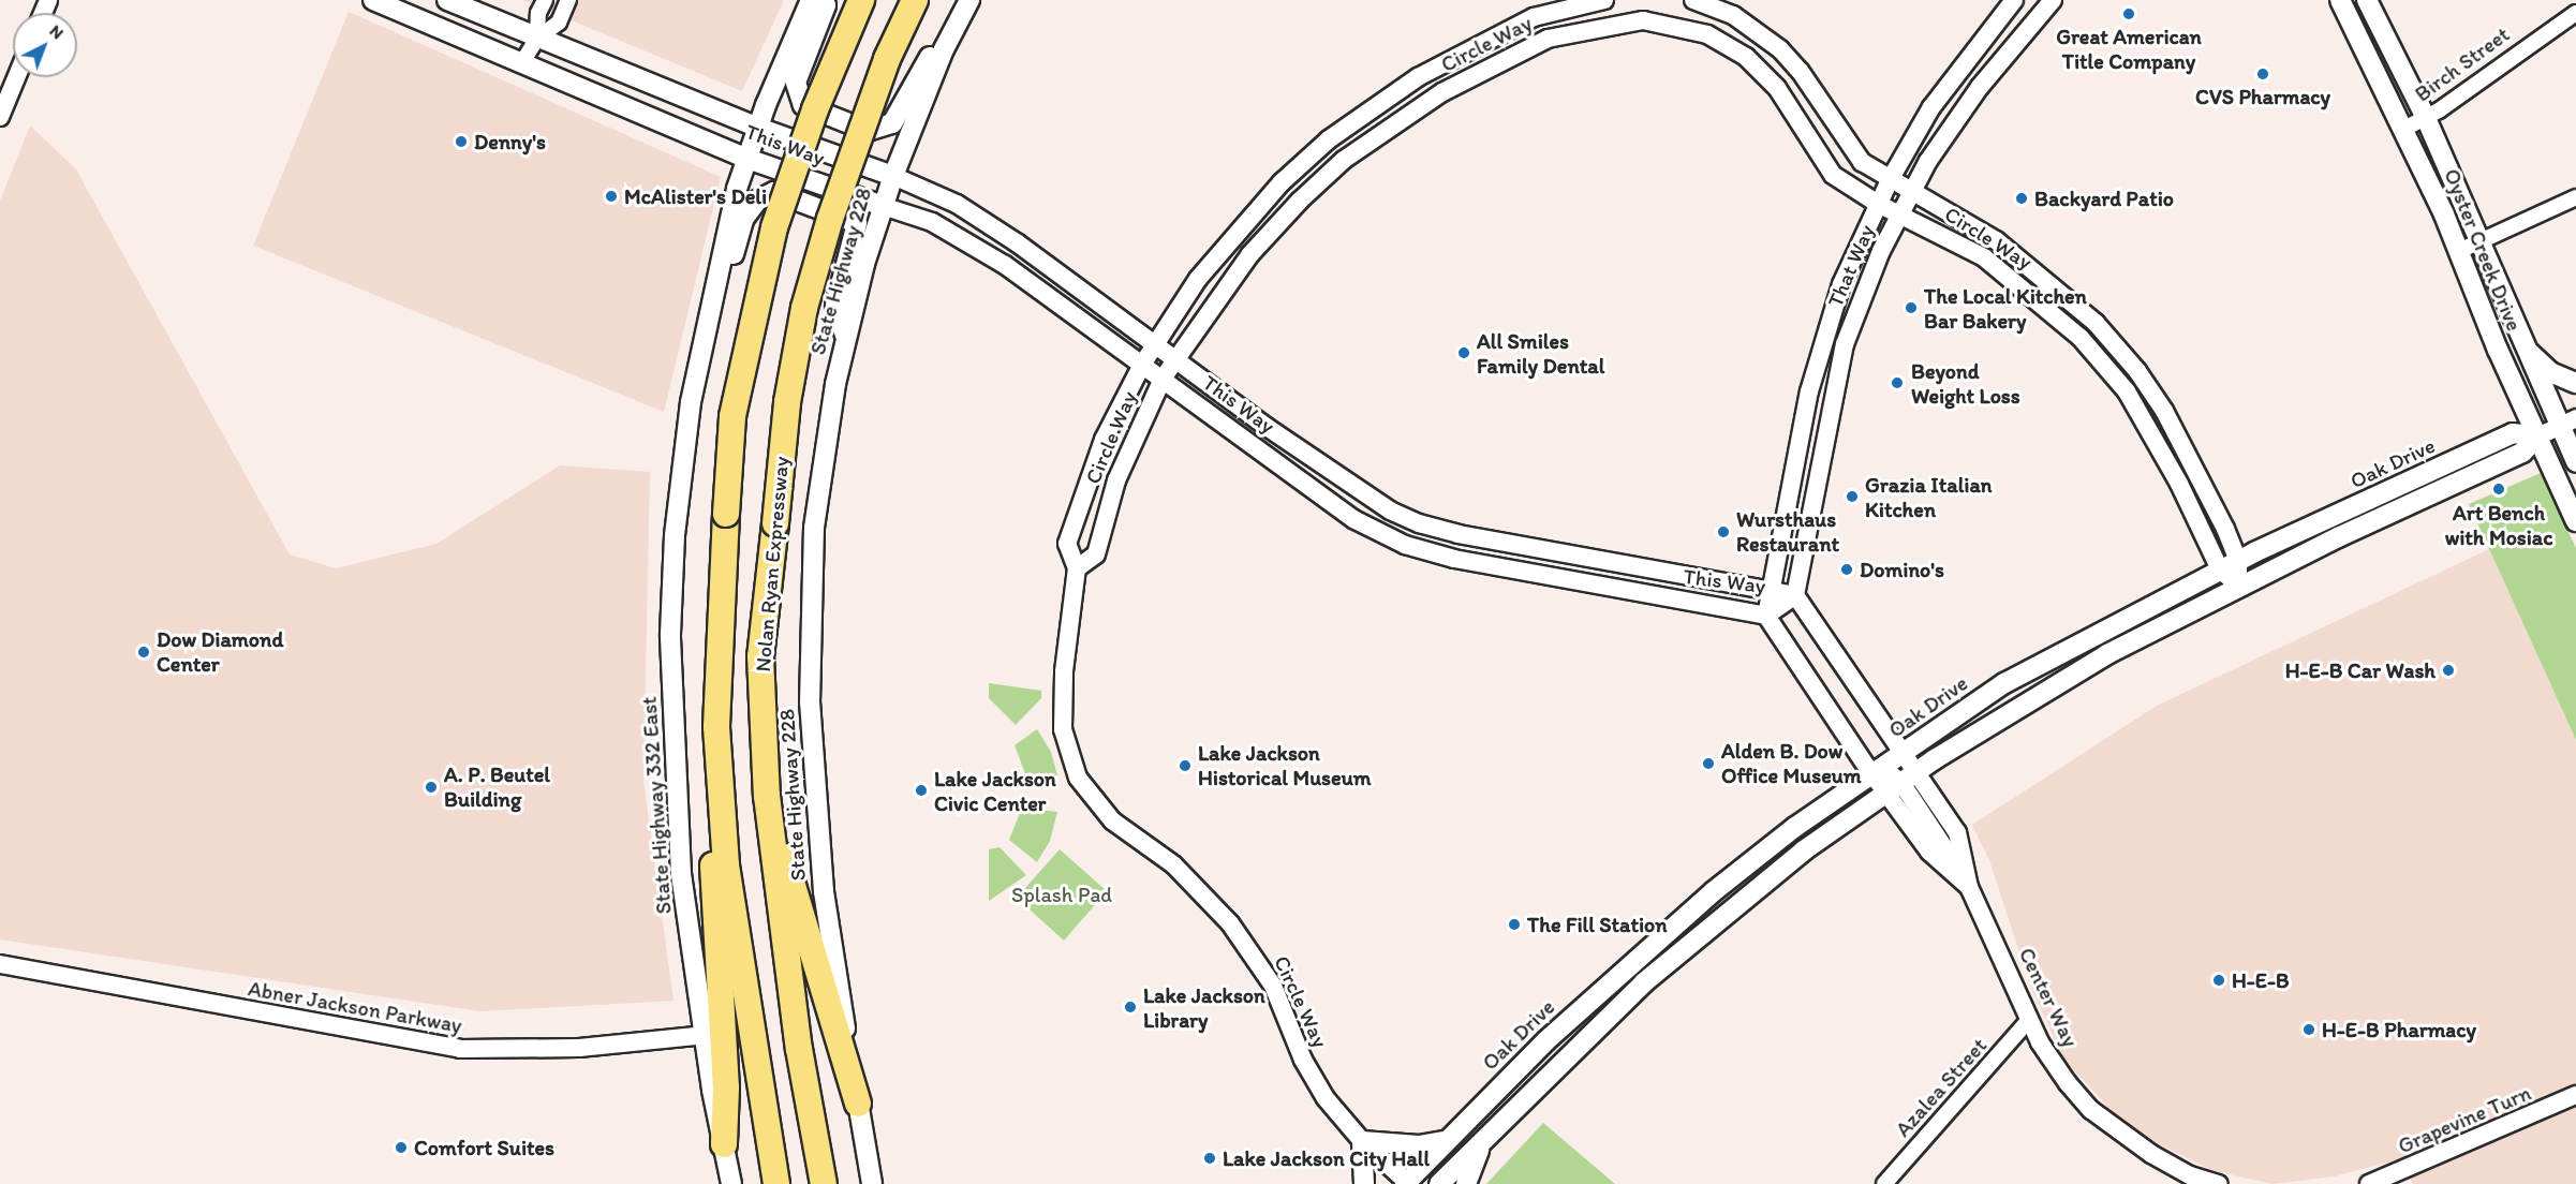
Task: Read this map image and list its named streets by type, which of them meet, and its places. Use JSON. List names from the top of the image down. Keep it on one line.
{"streets":{"highway":["Nolan Ryan Expressway"],"main road":["This Way","Oyster Creek Drive","State Highway 228","Oak Drive","State Highway 332 East"],"street":["Circle Way","Birch Street","That Way","Center Way","Abner Jackson Parkway","Azalea Street","Grapevine Turn"]},"crossings":[["Circle Way","This Way"],["Circle Way","That Way"],["Circle Way","Oak Drive"],["Birch Street","Oyster Creek Drive"],["This Way","That Way"],["This Way","State Highway 228"],["This Way","Center Way"],["Oyster Creek Drive","Oak Drive"],["That Way","Center Way"],["Oak Drive","Center Way"],["State Highway 332 East","Abner Jackson Parkway"],["Center Way","Azalea Street"]],"parks":["Splash Pad"],"places":["Great American Title Company","CVS Pharmacy","Denny's","McAlister's Deli","Backyard Patio","The Local Kitchen Bar Bakery","All Smiles Family Dental","Beyond Weight Loss","Art Bench with Mosiac","Grazia Italian Kitchen","Wursthaus Restaurant","Domino's","Dow Diamond Center","H-E-B Car Wash","Alden B. Dow Office Museum","Lake Jackson Historical Museum","A. P. Beutel Building","Lake Jackson Civic Center","The Fill Station","H-E-B","Lake Jackson Library","H-E-B Pharmacy","Comfort Suites","Lake Jackson City Hall"],"north":"top right"}
